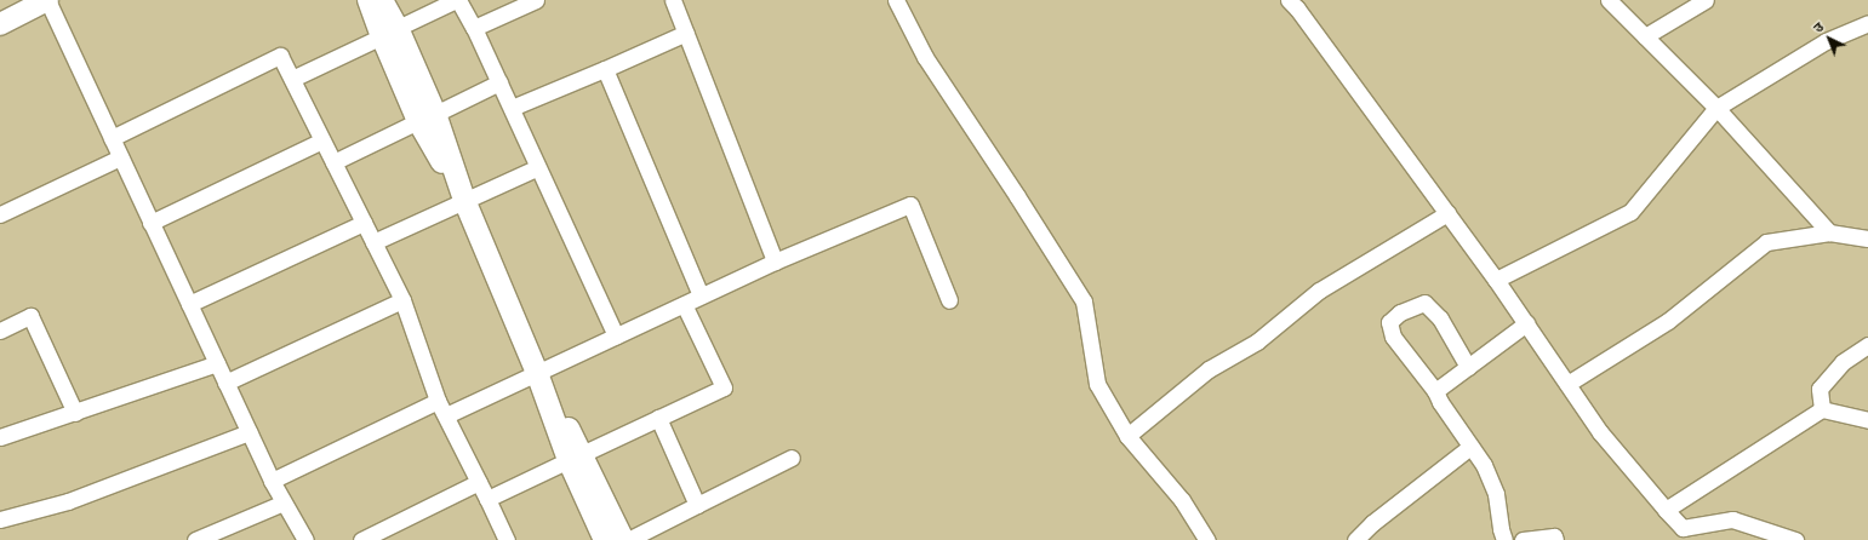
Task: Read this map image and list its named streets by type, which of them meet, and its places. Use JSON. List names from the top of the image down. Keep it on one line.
{"north":"top left"}
